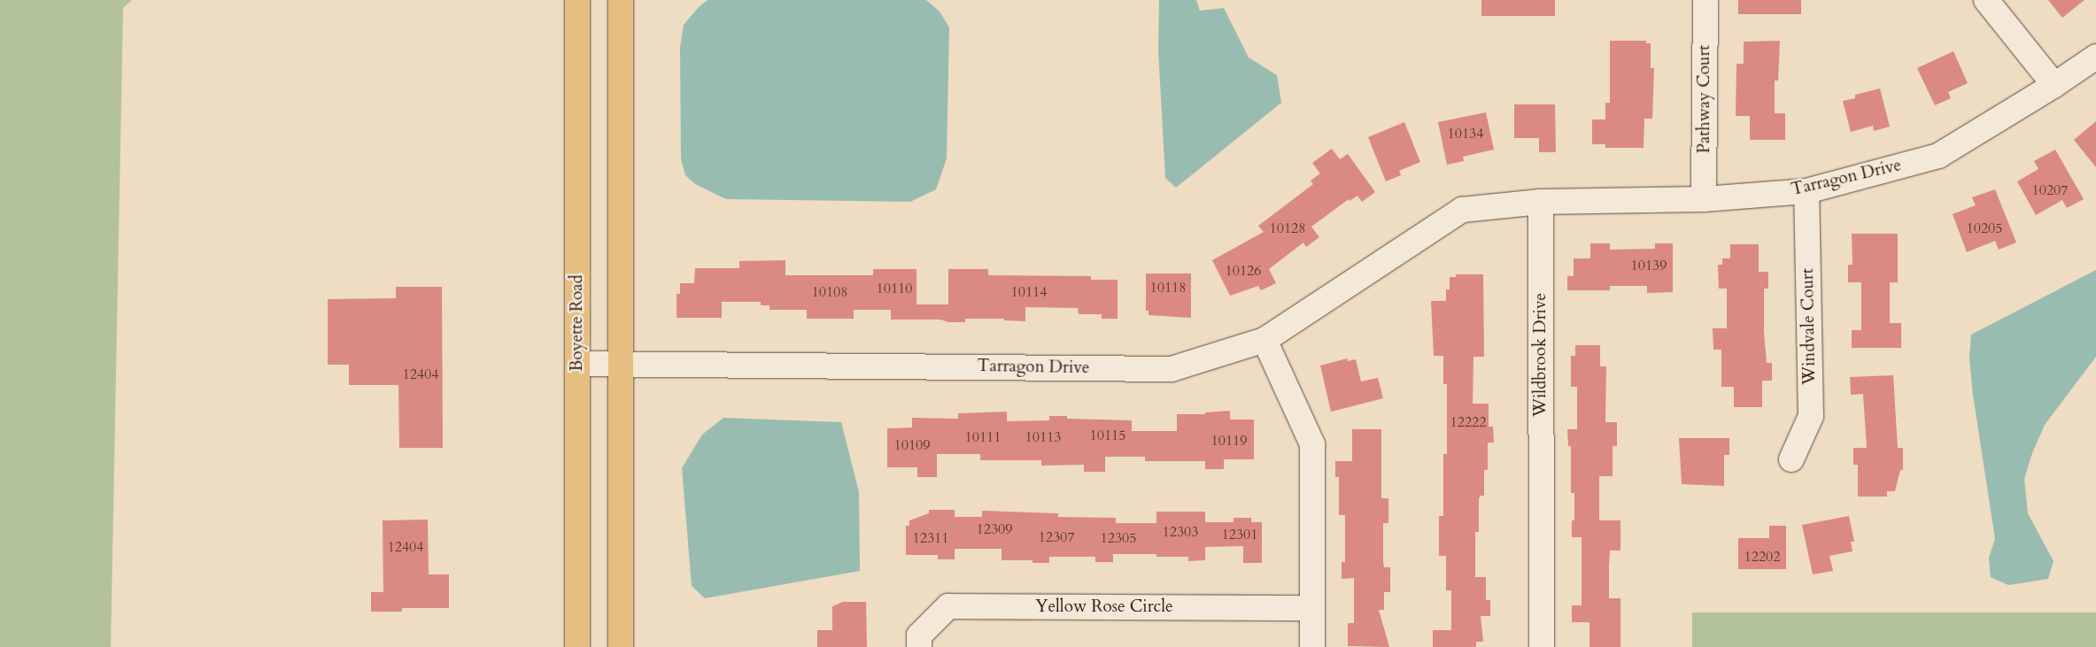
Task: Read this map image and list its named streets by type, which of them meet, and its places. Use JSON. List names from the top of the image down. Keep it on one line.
{"streets":{"main road":["Boyette Road"],"street":["Pathway Court","Tarragon Drive","Windvale Court","Wildbrook Drive","Yellow Rose Circle"]},"crossings":[["Pathway Court","Tarragon Drive"],["Tarragon Drive","Boyette Road"],["Tarragon Drive","Windvale Court"],["Tarragon Drive","Wildbrook Drive"]],"house_numbers":["10134","10207","10128","10205","10139","10126","10118","10110","10108","10114","12404","12222","10115","10111","10113","10119","10109","12309","12303","12301","12307","12311","12305","12404","12202"]}
